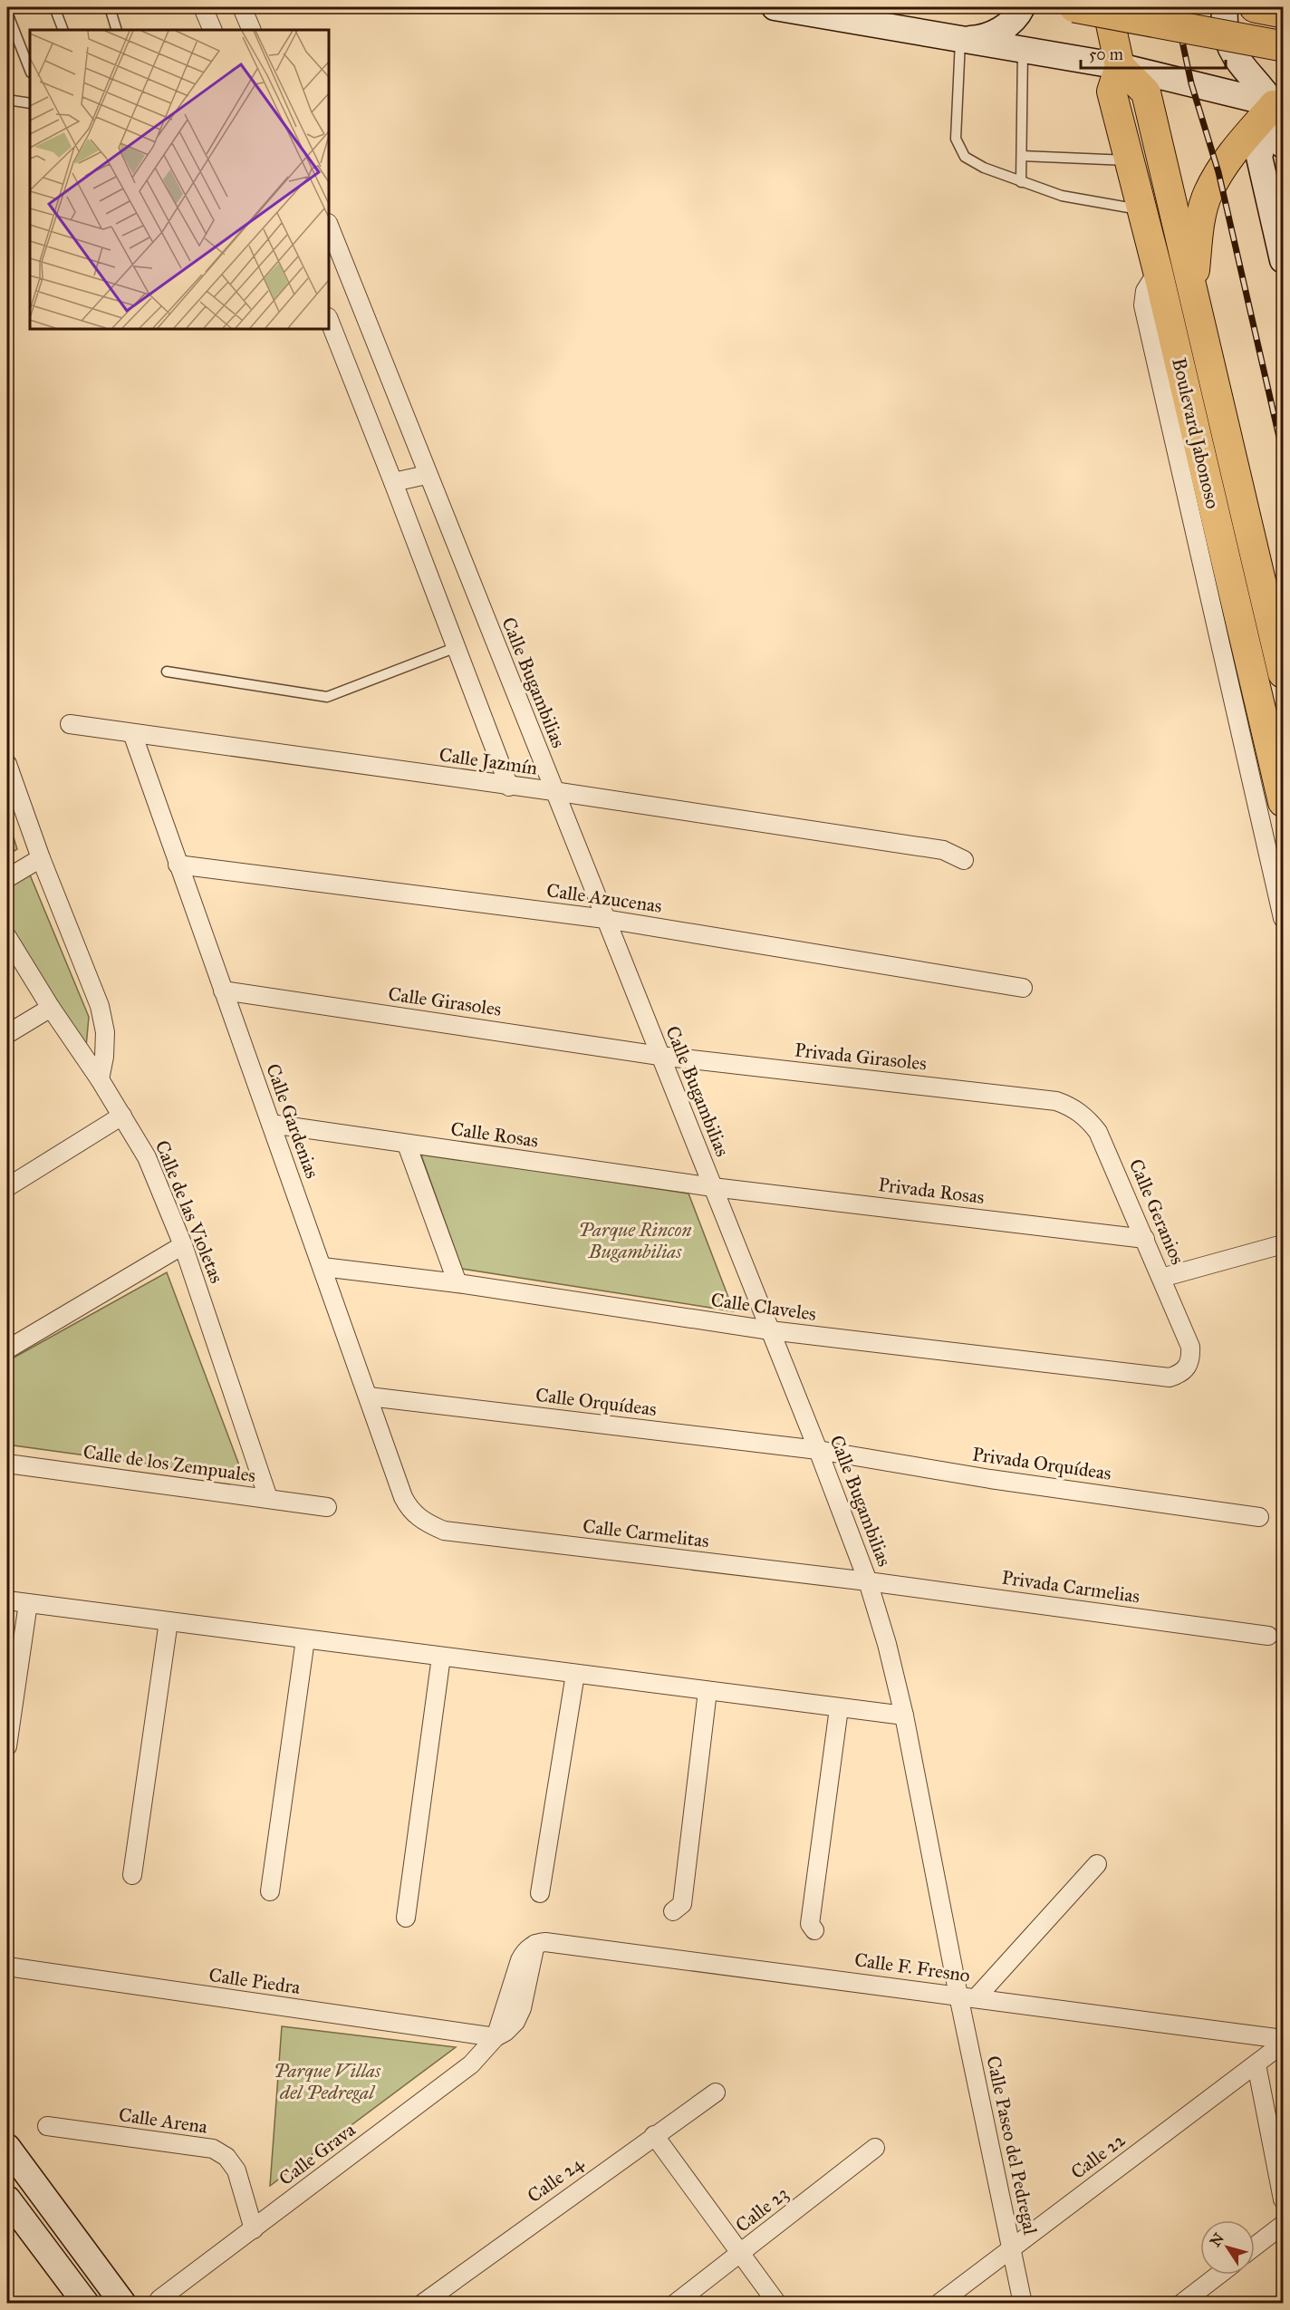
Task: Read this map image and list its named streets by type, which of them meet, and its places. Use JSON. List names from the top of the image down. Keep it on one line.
{"streets":{"main road":["Boulevard Jabonoso"],"street":["Calle Bugambilias","Calle Jazmín","Calle Azucenas","Calle Girasoles","Privada Girasoles","Calle Gardenias","Calle Rosas","Privada Rosas","Calle de las Violetas","Calle Geranios","Calle Claveles","Calle Orquídeas","Calle de los Zempuales","Privada Orquídeas","Calle Carmelitas","Privada Carmelias","Calle F. Fresno","Calle Piedra","Calle Arena","Calle Paseo del Pedregal","Calle Grava","Calle 22","Calle 24","Calle 23"]},"crossings":[["Calle Bugambilias","Calle Jazmín"],["Calle Bugambilias","Calle Azucenas"],["Calle Bugambilias","Calle Girasoles"],["Calle Bugambilias","Privada Girasoles"],["Calle Bugambilias","Calle Rosas"],["Calle Bugambilias","Privada Rosas"],["Calle Bugambilias","Calle Claveles"],["Calle Bugambilias","Calle Orquídeas"],["Calle Bugambilias","Privada Orquídeas"],["Calle Bugambilias","Calle Carmelitas"],["Calle Bugambilias","Privada Carmelias"],["Calle Bugambilias","Calle F. Fresno"],["Calle Bugambilias","Calle Paseo del Pedregal"],["Calle Jazmín","Calle Gardenias"],["Calle Azucenas","Calle Gardenias"],["Calle Girasoles","Privada Girasoles"],["Calle Girasoles","Calle Gardenias"],["Privada Girasoles","Calle Geranios"],["Calle Gardenias","Calle Rosas"],["Calle Gardenias","Calle Claveles"],["Calle Gardenias","Calle Orquídeas"],["Calle Gardenias","Calle Carmelitas"],["Calle Rosas","Privada Rosas"],["Privada Rosas","Calle Geranios"],["Calle de las Violetas","Calle de los Zempuales"],["Calle Geranios","Calle Claveles"],["Calle Orquídeas","Privada Orquídeas"],["Calle Carmelitas","Privada Carmelias"],["Calle F. Fresno","Calle Paseo del Pedregal"],["Calle F. Fresno","Calle Grava"],["Calle Piedra","Calle Grava"],["Calle Arena","Calle Grava"],["Calle Paseo del Pedregal","Calle 22"]],"parks":["Parque Rincon Bugambilias","Parque Villas del Pedregal"],"scale_bar":"50 m","north":"top left"}
